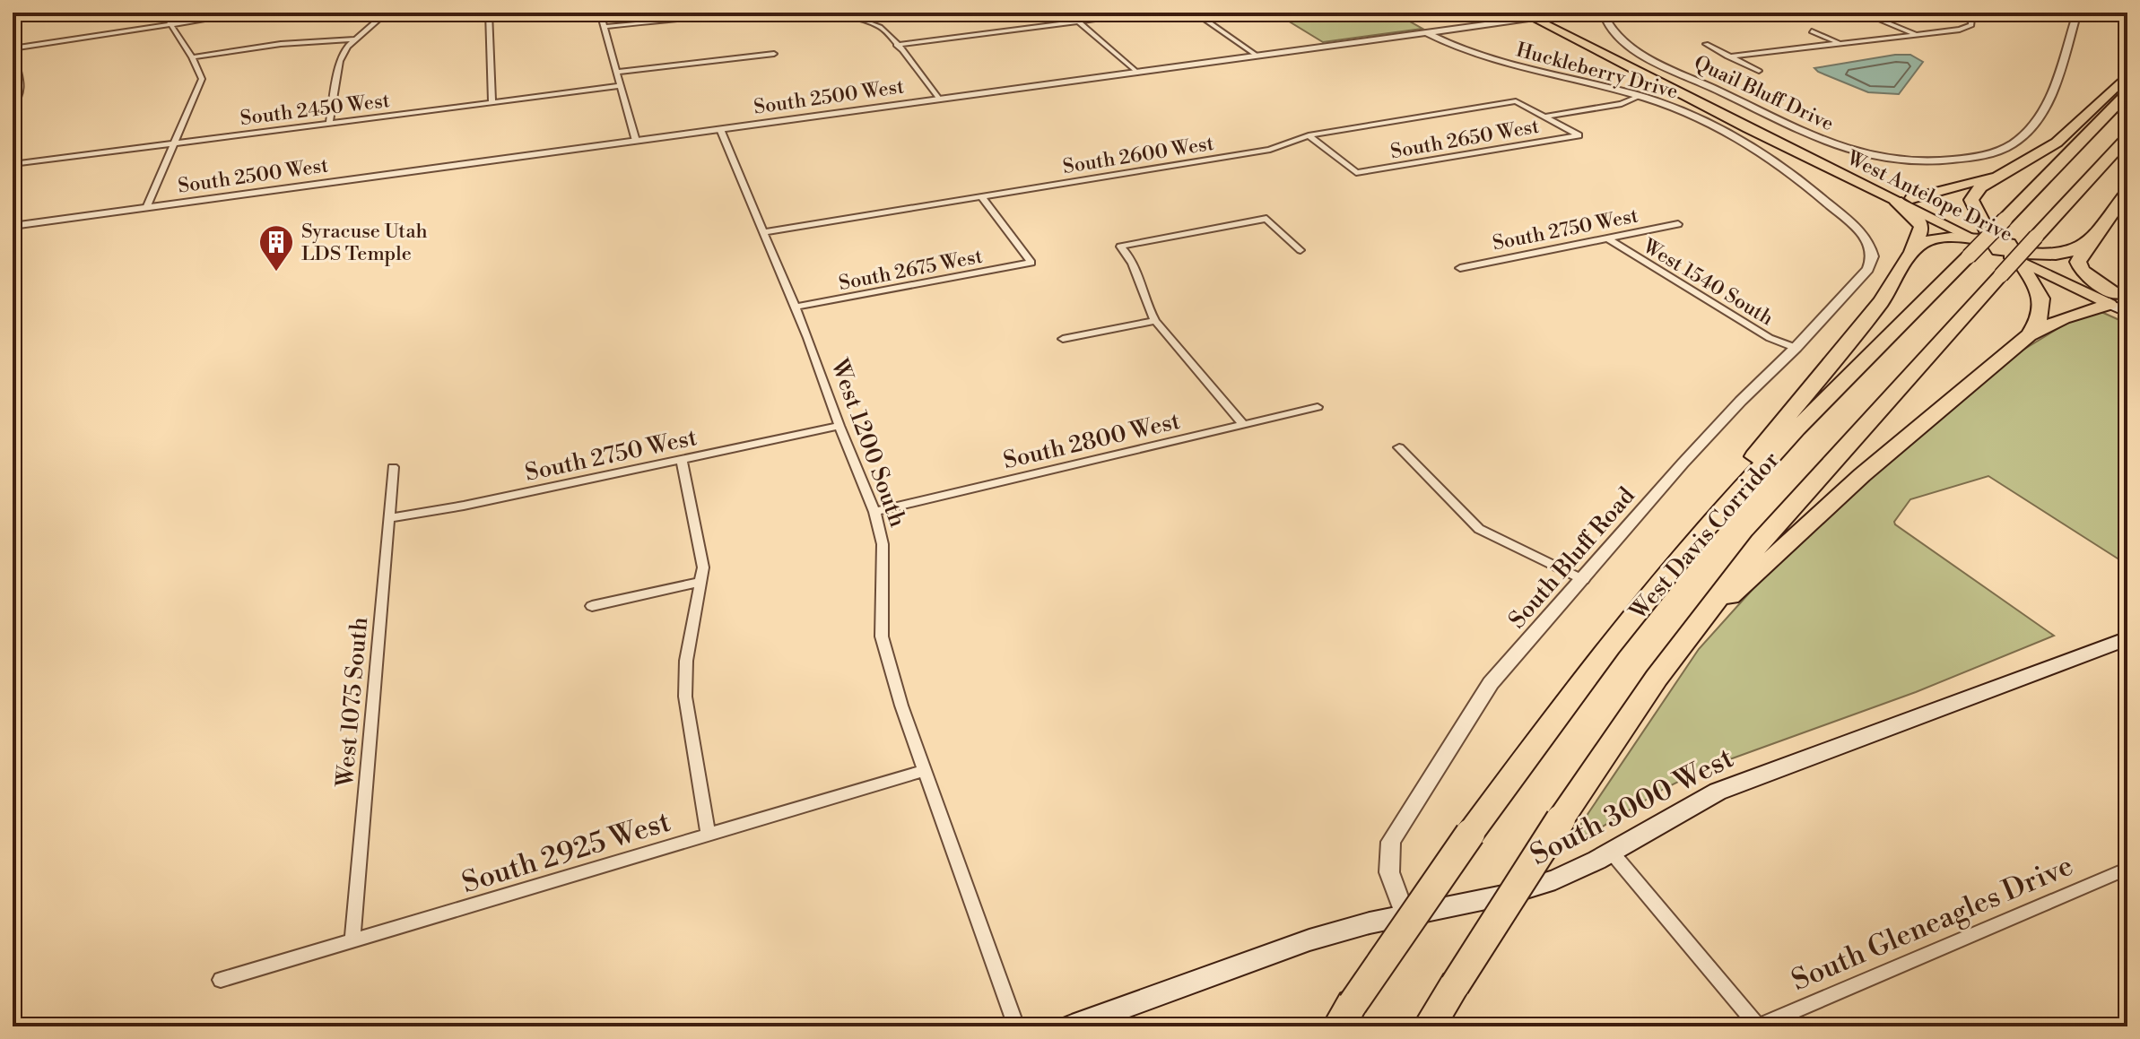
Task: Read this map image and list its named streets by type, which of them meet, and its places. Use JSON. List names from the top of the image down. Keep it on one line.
{"streets":{"highway":["West Davis Corridor"],"main road":["West Antelope Drive","South 3000 West"],"street":["Huckleberry Drive","Quail Bluff Drive","South 2500 West","South 2450 West","South 2650 West","South 2600 West","South 2750 West","South 2675 West","West 1540 South","South 2800 West","West 1200 South","South Bluff Road","West 1075 South","South 2925 West","South Gleneagles Drive"]},"crossings":[["Huckleberry Drive","South 2500 West"],["Huckleberry Drive","South Bluff Road"],["Quail Bluff Drive","South 2500 West"],["South 2500 West","West Antelope Drive"],["South 2500 West","West 1200 South"],["South 2650 West","South 2600 West"],["South 2600 West","South 2675 West"],["South 2600 West","West 1200 South"],["West Antelope Drive","West Davis Corridor"],["South 2750 West","West 1540 South"],["South 2750 West","West 1200 South"],["South 2750 West","West 1075 South"],["South 2675 West","West 1200 South"],["West 1540 South","South Bluff Road"],["South 2800 West","West 1200 South"],["West 1200 South","South 2925 West"],["South Bluff Road","South 3000 West"],["West 1075 South","South 2925 West"]],"places":{"building":["Syracuse Utah LDS Temple"]}}
